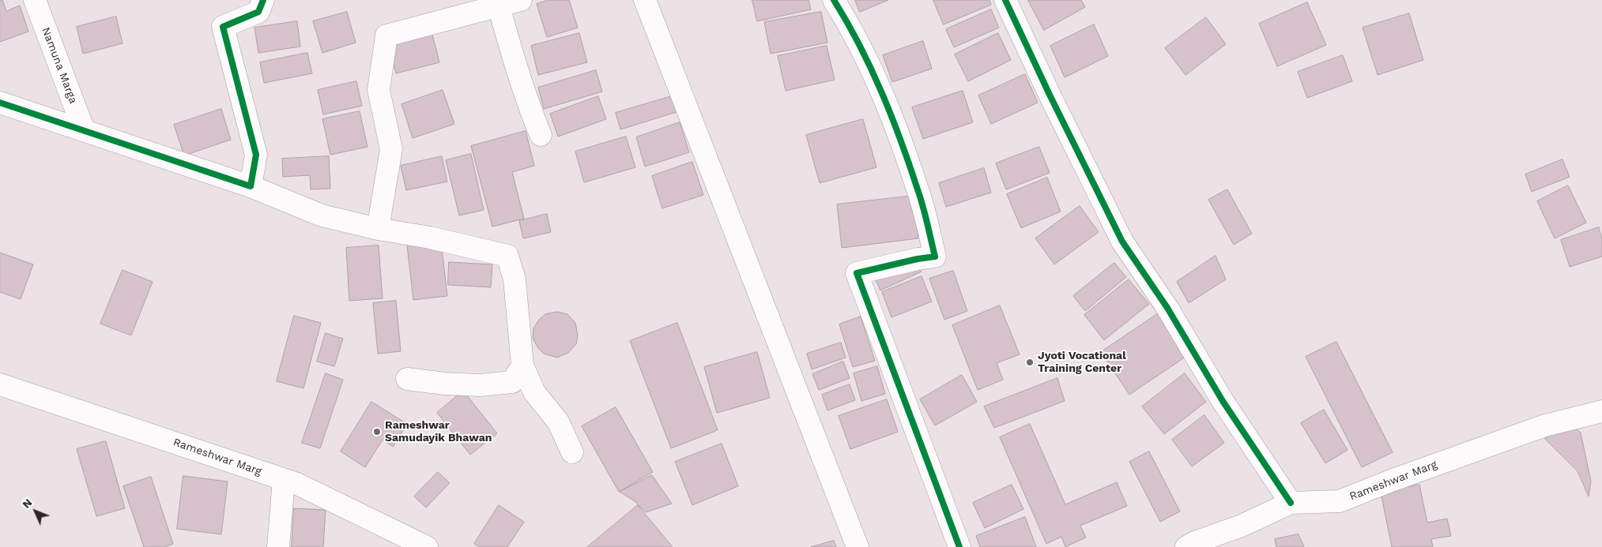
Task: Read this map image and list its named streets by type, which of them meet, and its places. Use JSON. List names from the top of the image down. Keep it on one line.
{"streets":{"street":["Namuna Marga","Rameshwar Marg"]},"places":["Jyoti Vocational Training Center","Rameshwar Samudayik Bhawan"],"north":"top left"}
